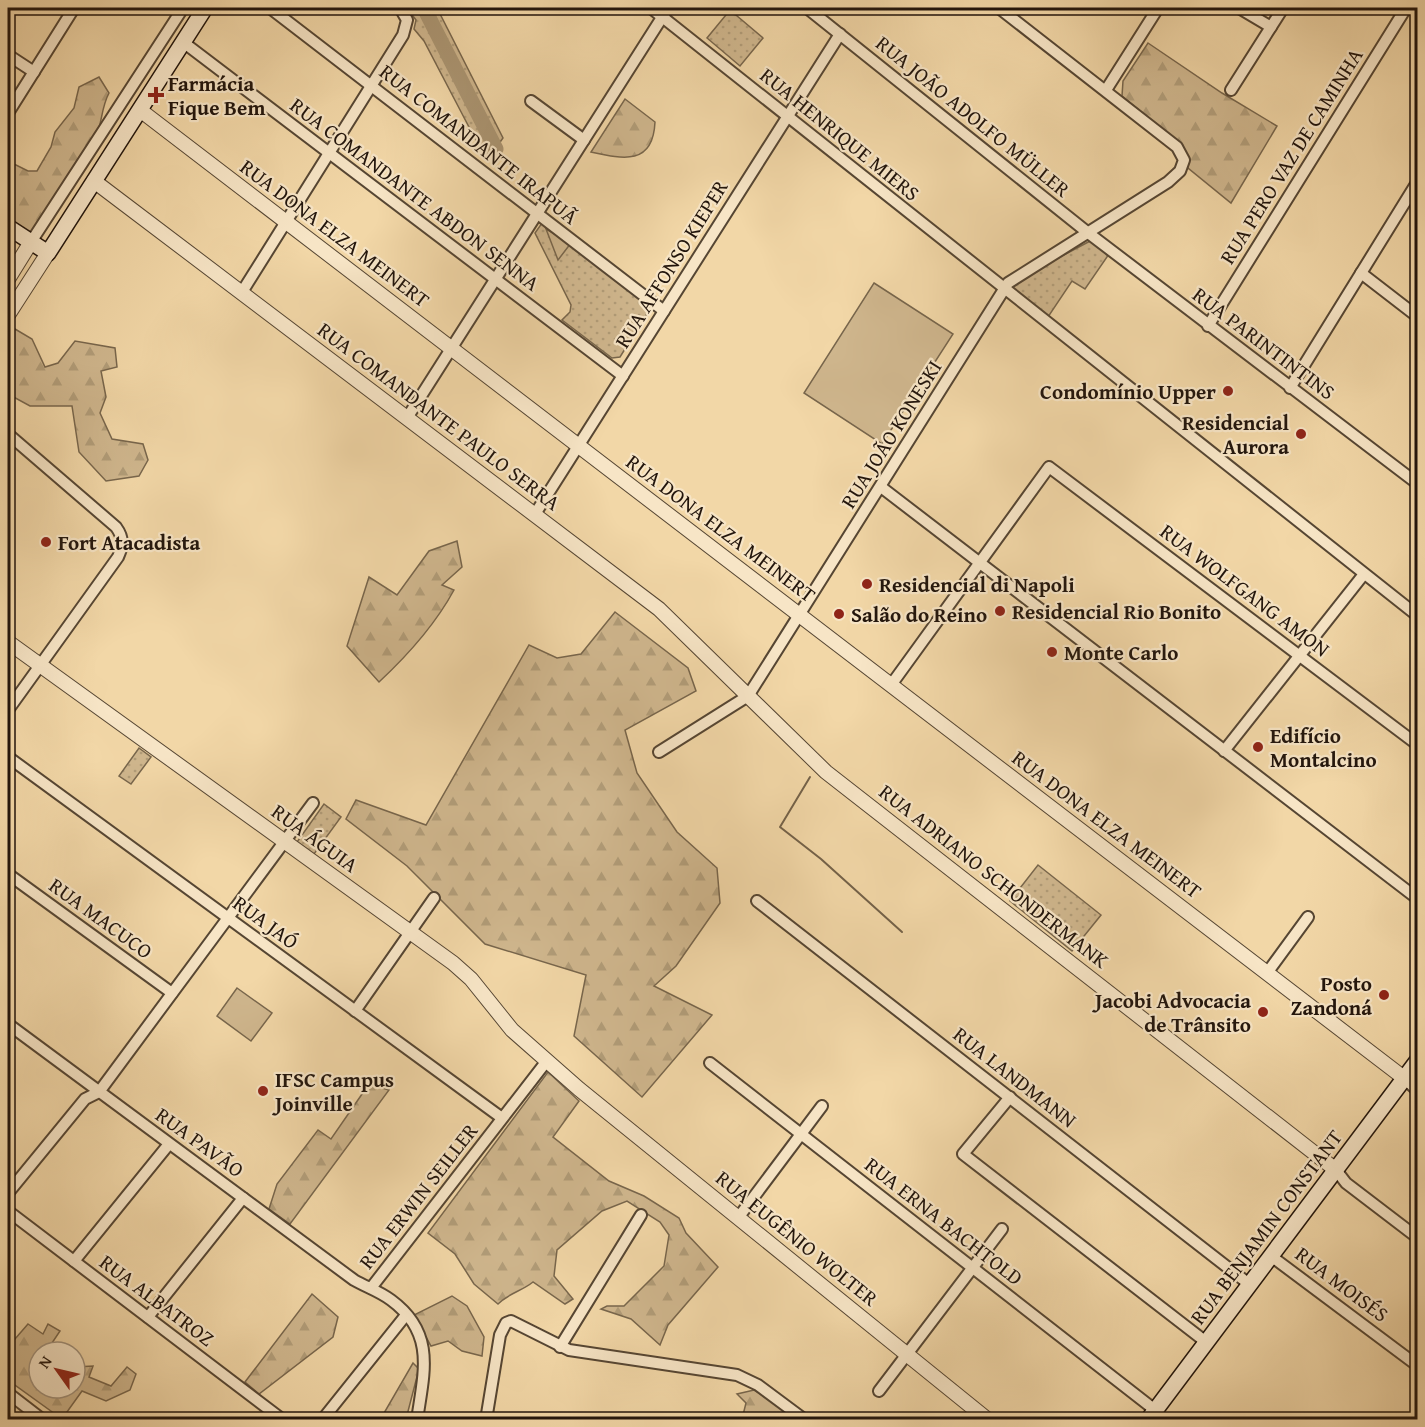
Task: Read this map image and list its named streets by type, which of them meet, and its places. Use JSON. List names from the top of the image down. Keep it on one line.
{"streets":{"main road":["RUA BENJAMIN CONSTANT"],"street":["RUA JOÃO ADOLFO MÜLLER","RUA HENRIQUE MIERS","RUA COMANDANTE IRAPUÃ","RUA PERO VAZ DE CAMINHA","RUA COMANDANTE ABDON SENNA","RUA DONA ELZA MEINERT","RUA AFFONSO KIEPER","RUA PARINTINTINS","RUA COMANDANTE PAULO SERRA","RUA JOÃO KONESKI","RUA WOLFGANG AMON","RUA ÁGUIA","RUA ADRIANO SCHONDERMANK","RUA MACUCO","RUA JAÓ","RUA LANDMANN","RUA PAVÃO","RUA ERWIN SEILLER","RUA ERNA BACHTOLD","RUA EUGÊNIO WOLTER","RUA MOISÉS","RUA ALBATROZ"]},"crossings":[["RUA JOÃO ADOLFO MÜLLER","RUA AFFONSO KIEPER"],["RUA JOÃO ADOLFO MÜLLER","RUA PARINTINTINS"],["RUA JOÃO ADOLFO MÜLLER","RUA JOÃO KONESKI"],["RUA HENRIQUE MIERS","RUA AFFONSO KIEPER"],["RUA HENRIQUE MIERS","RUA JOÃO KONESKI"],["RUA COMANDANTE IRAPUÃ","RUA AFFONSO KIEPER"],["RUA PERO VAZ DE CAMINHA","RUA PARINTINTINS"],["RUA COMANDANTE ABDON SENNA","RUA AFFONSO KIEPER"],["RUA DONA ELZA MEINERT","RUA AFFONSO KIEPER"],["RUA DONA ELZA MEINERT","RUA JOÃO KONESKI"],["RUA DONA ELZA MEINERT","RUA BENJAMIN CONSTANT"],["RUA AFFONSO KIEPER","RUA COMANDANTE PAULO SERRA"],["RUA PARINTINTINS","RUA JOÃO KONESKI"],["RUA COMANDANTE PAULO SERRA","RUA JOÃO KONESKI"],["RUA COMANDANTE PAULO SERRA","RUA ADRIANO SCHONDERMANK"],["RUA JOÃO KONESKI","RUA ADRIANO SCHONDERMANK"],["RUA ÁGUIA","RUA ERWIN SEILLER"],["RUA ÁGUIA","RUA EUGÊNIO WOLTER"],["RUA ADRIANO SCHONDERMANK","RUA BENJAMIN CONSTANT"],["RUA JAÓ","RUA ERWIN SEILLER"],["RUA LANDMANN","RUA BENJAMIN CONSTANT"],["RUA PAVÃO","RUA ERWIN SEILLER"],["RUA ERNA BACHTOLD","RUA BENJAMIN CONSTANT"],["RUA BENJAMIN CONSTANT","RUA MOISÉS"]],"places":{"health":["Farmácia Fique Bem"],"other":["Condomínio Upper","Residencial Aurora","Fort Atacadista","Residencial di Napoli","Residencial Rio Bonito","Salão do Reino","Monte Carlo","Edifício Montalcino","Posto Zandoná","Jacobi Advocacia de Trânsito","IFSC Campus Joinville"]},"north":"top left"}
